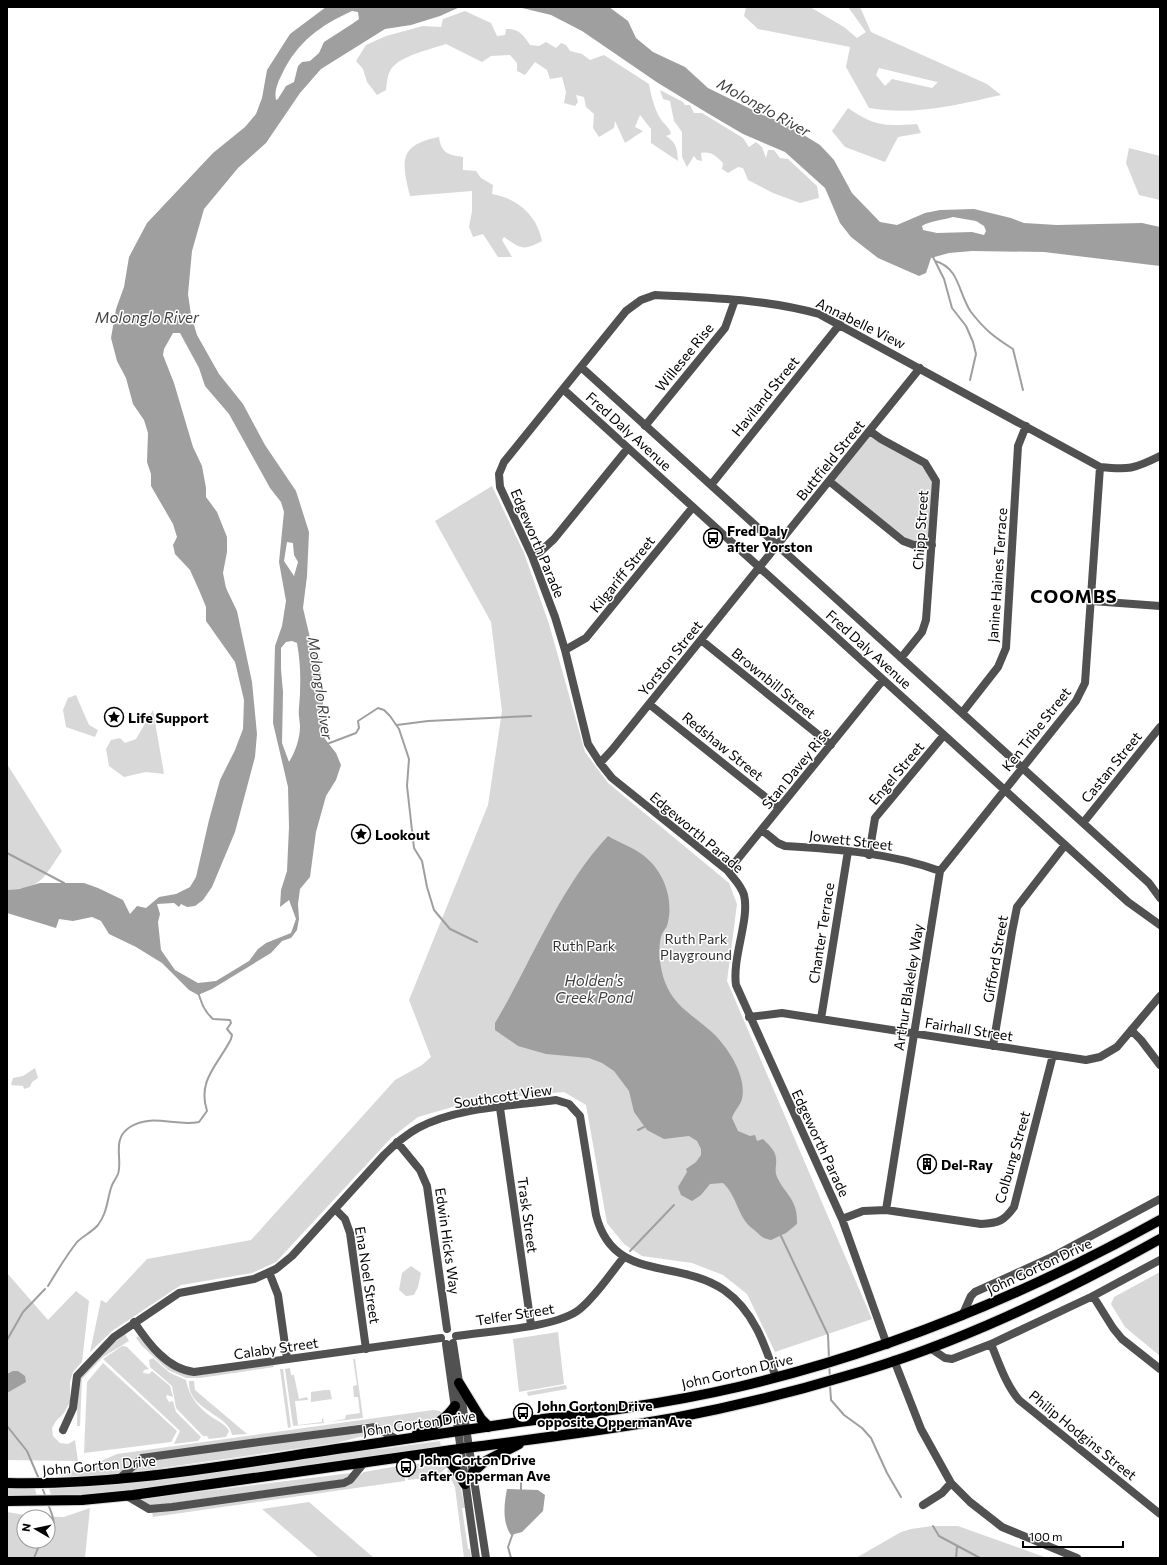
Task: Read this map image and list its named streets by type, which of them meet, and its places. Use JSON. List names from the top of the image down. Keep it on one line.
{"streets":{"main road":["John Gorton Drive"],"street":["Annabelle View","Willesee Rise","Haviland Street","Fred Daly Avenue","Buttfield Street","Chipp Street","Edgeworth Parade","Kilgariff Street","Janine Haines Terrace","Yorston Street","Brownbill Street","Ken Tribe Street","Redshaw Street","Castan Street","Stan Davey Rise","Engel Street","Jowett Street","Chanter Terrace","Gifford Street","Arthur Blakeley Way","Fairhall Street","Southcott View","Colbung Street","Trask Street","Edwin Hicks Way","Ena Noel Street","Telfer Street","Calaby Street","Philip Hodgins Street"]},"crossings":[["Annabelle View","Willesee Rise"],["Annabelle View","Haviland Street"],["Annabelle View","Fred Daly Avenue"],["Annabelle View","Buttfield Street"],["Annabelle View","Edgeworth Parade"],["Annabelle View","Janine Haines Terrace"],["Annabelle View","Ken Tribe Street"],["Willesee Rise","Fred Daly Avenue"],["Haviland Street","Fred Daly Avenue"],["Fred Daly Avenue","Buttfield Street"],["Fred Daly Avenue","Chipp Street"],["Fred Daly Avenue","Edgeworth Parade"],["Fred Daly Avenue","Kilgariff Street"],["Fred Daly Avenue","Janine Haines Terrace"],["Fred Daly Avenue","Yorston Street"],["Fred Daly Avenue","Ken Tribe Street"],["Fred Daly Avenue","Castan Street"],["Fred Daly Avenue","Stan Davey Rise"],["Fred Daly Avenue","Engel Street"],["Fred Daly Avenue","Gifford Street"],["Fred Daly Avenue","Arthur Blakeley Way"],["Buttfield Street","Chipp Street"],["Buttfield Street","Yorston Street"],["Edgeworth Parade","Kilgariff Street"],["Edgeworth Parade","Yorston Street"],["Edgeworth Parade","Stan Davey Rise"],["Edgeworth Parade","Fairhall Street"],["Edgeworth Parade","Colbung Street"],["Edgeworth Parade","John Gorton Drive"],["Yorston Street","Brownbill Street"],["Yorston Street","Redshaw Street"],["Brownbill Street","Stan Davey Rise"],["Ken Tribe Street","Arthur Blakeley Way"],["Redshaw Street","Stan Davey Rise"],["Stan Davey Rise","Jowett Street"],["Engel Street","Jowett Street"],["Jowett Street","Chanter Terrace"],["Jowett Street","Arthur Blakeley Way"],["Chanter Terrace","Fairhall Street"],["Gifford Street","Fairhall Street"],["Arthur Blakeley Way","Fairhall Street"],["Arthur Blakeley Way","Colbung Street"],["Fairhall Street","Colbung Street"],["Southcott View","Trask Street"],["Southcott View","Edwin Hicks Way"],["Southcott View","John Gorton Drive"],["Southcott View","Ena Noel Street"],["Southcott View","Telfer Street"],["Southcott View","Calaby Street"],["Trask Street","Telfer Street"],["Edwin Hicks Way","Telfer Street"],["Edwin Hicks Way","Calaby Street"],["Ena Noel Street","Calaby Street"],["Telfer Street","Calaby Street"]],"districts":["COOMBS"],"water":["Molonglo River","Holden's Creek Pond"],"parks":["Ruth Park Playground","Ruth Park"],"places":{"bus stop":["Fred Daly after Yorston","John Gorton Drive opposite Opperman Ave","John Gorton Drive after Opperman Ave"],"place":["Life Support","Lookout"],"building":["Del-Ray"]},"scale_bar":"100 m","north":"left"}
